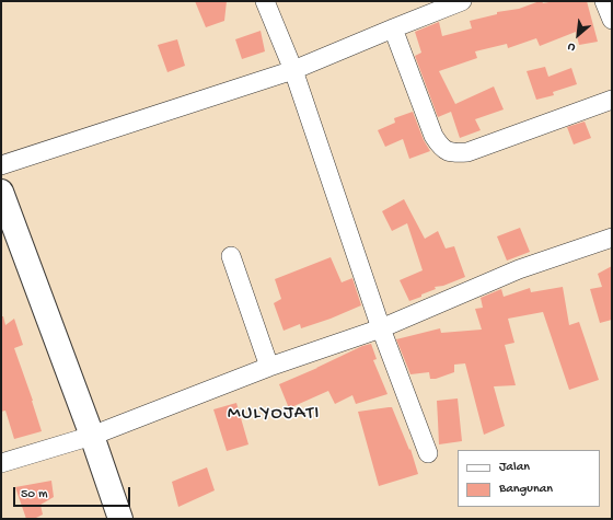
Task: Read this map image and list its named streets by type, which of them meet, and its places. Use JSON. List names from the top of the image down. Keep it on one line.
{"districts":["MULYOJATI"],"legend":["Jalan","Bangunan"],"scale_bar":"50 m","north":"bottom left"}
